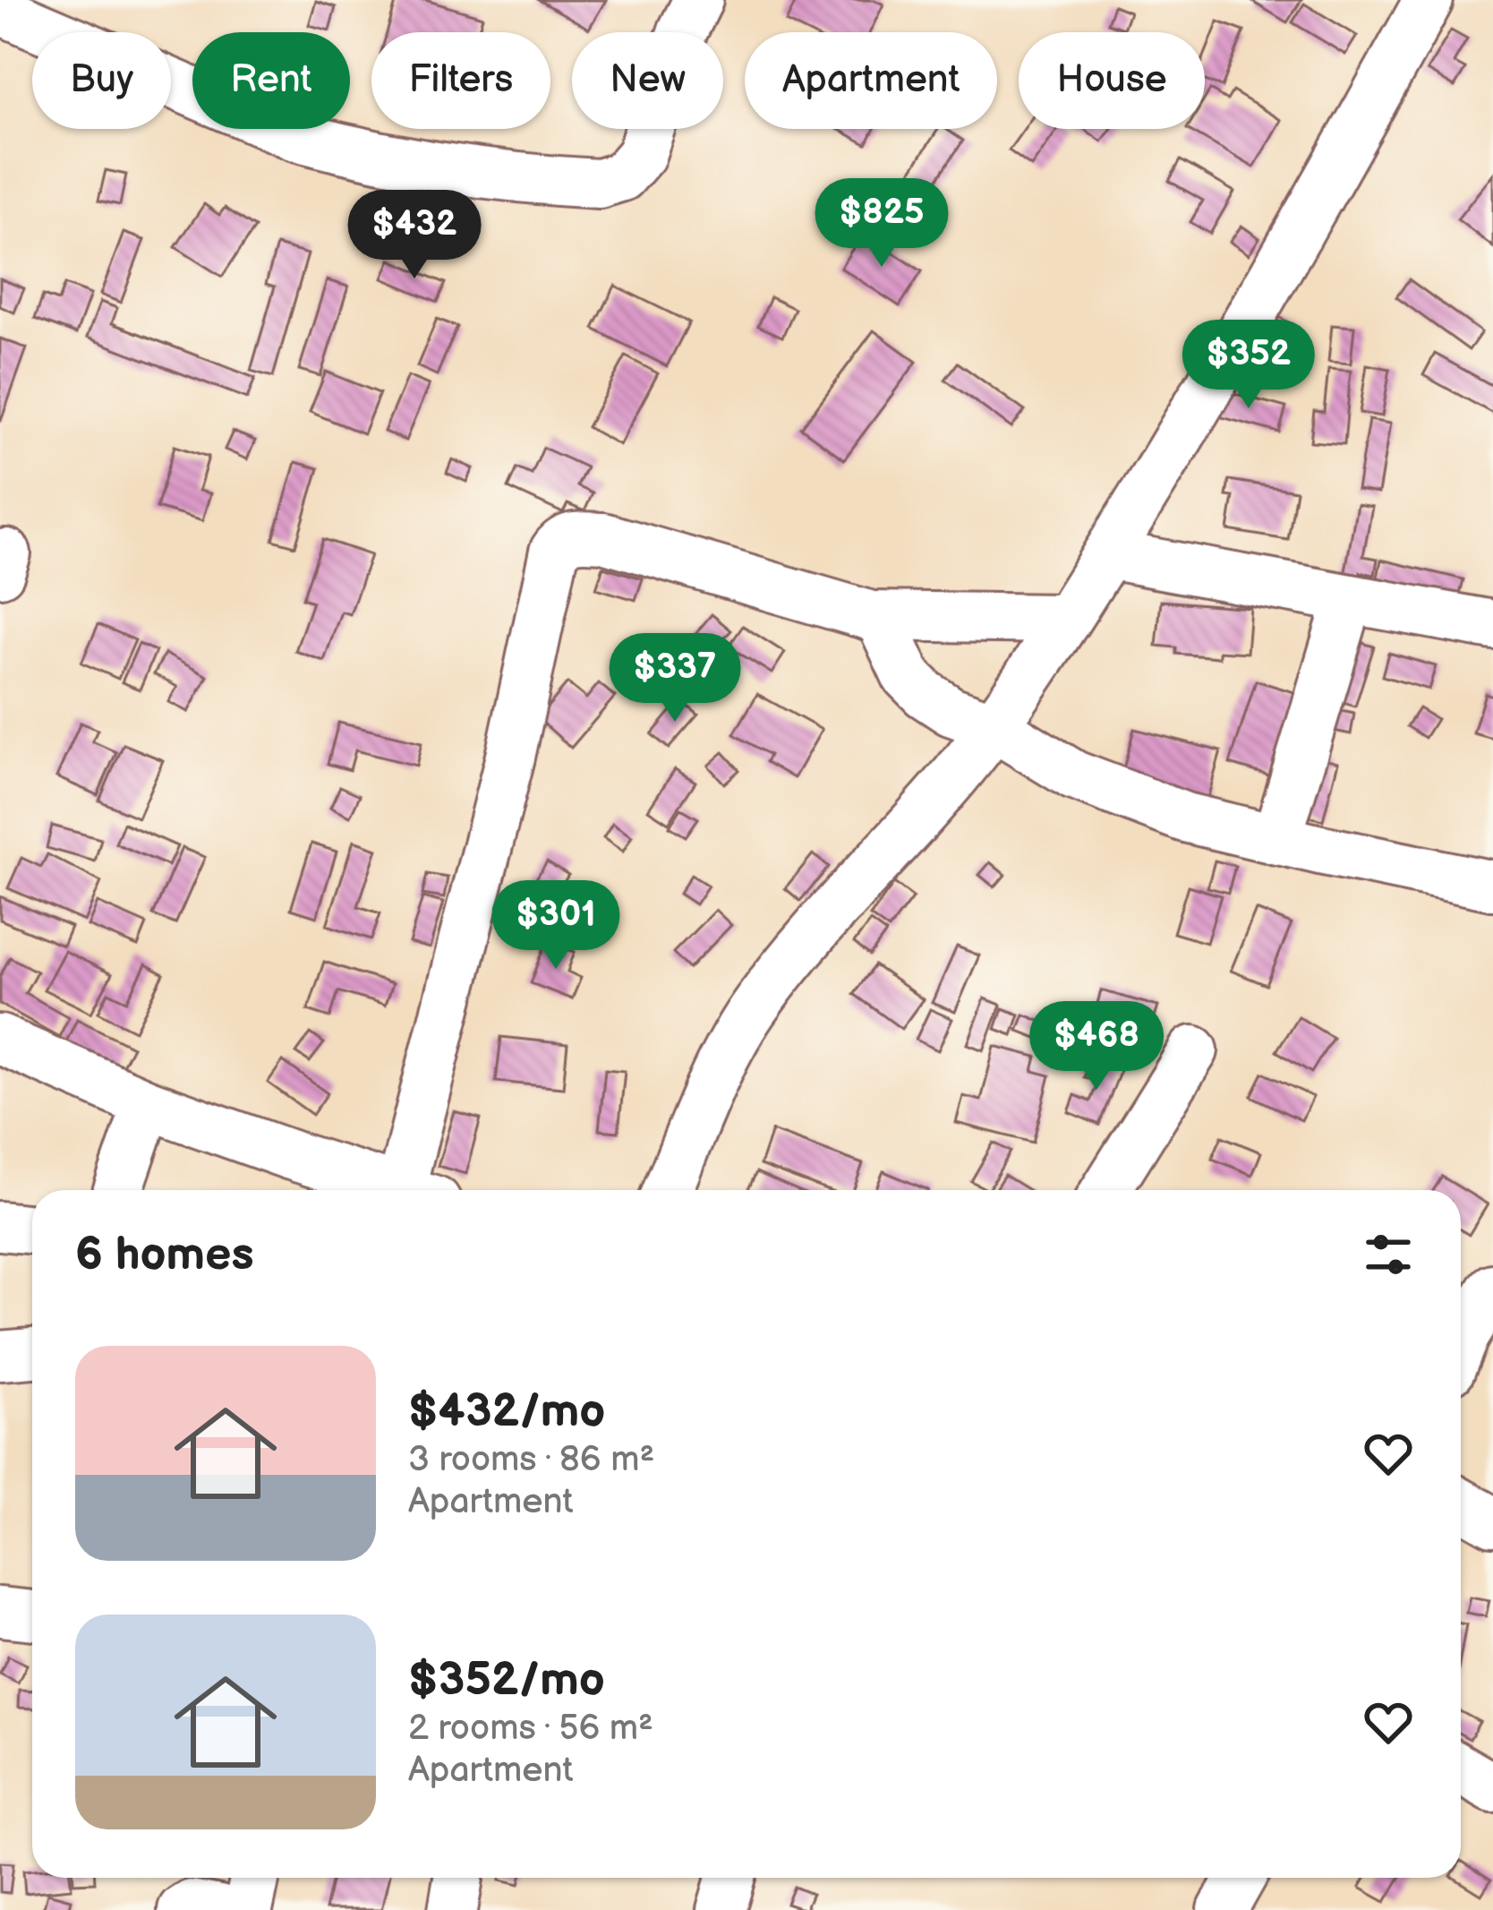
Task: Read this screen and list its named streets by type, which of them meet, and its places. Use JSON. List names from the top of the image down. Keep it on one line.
{"page":{"chip":["Buy","Rent","Filters","New","Apartment","House"],"price":["$825","$432","$352","$337","$301","$468"],"heading":"6 homes","list":[{"name":"$432/mo","note":"3 rooms · 86 m² · Apartment"},{"name":"$352/mo","note":"2 rooms · 56 m² · Apartment"}]}}
